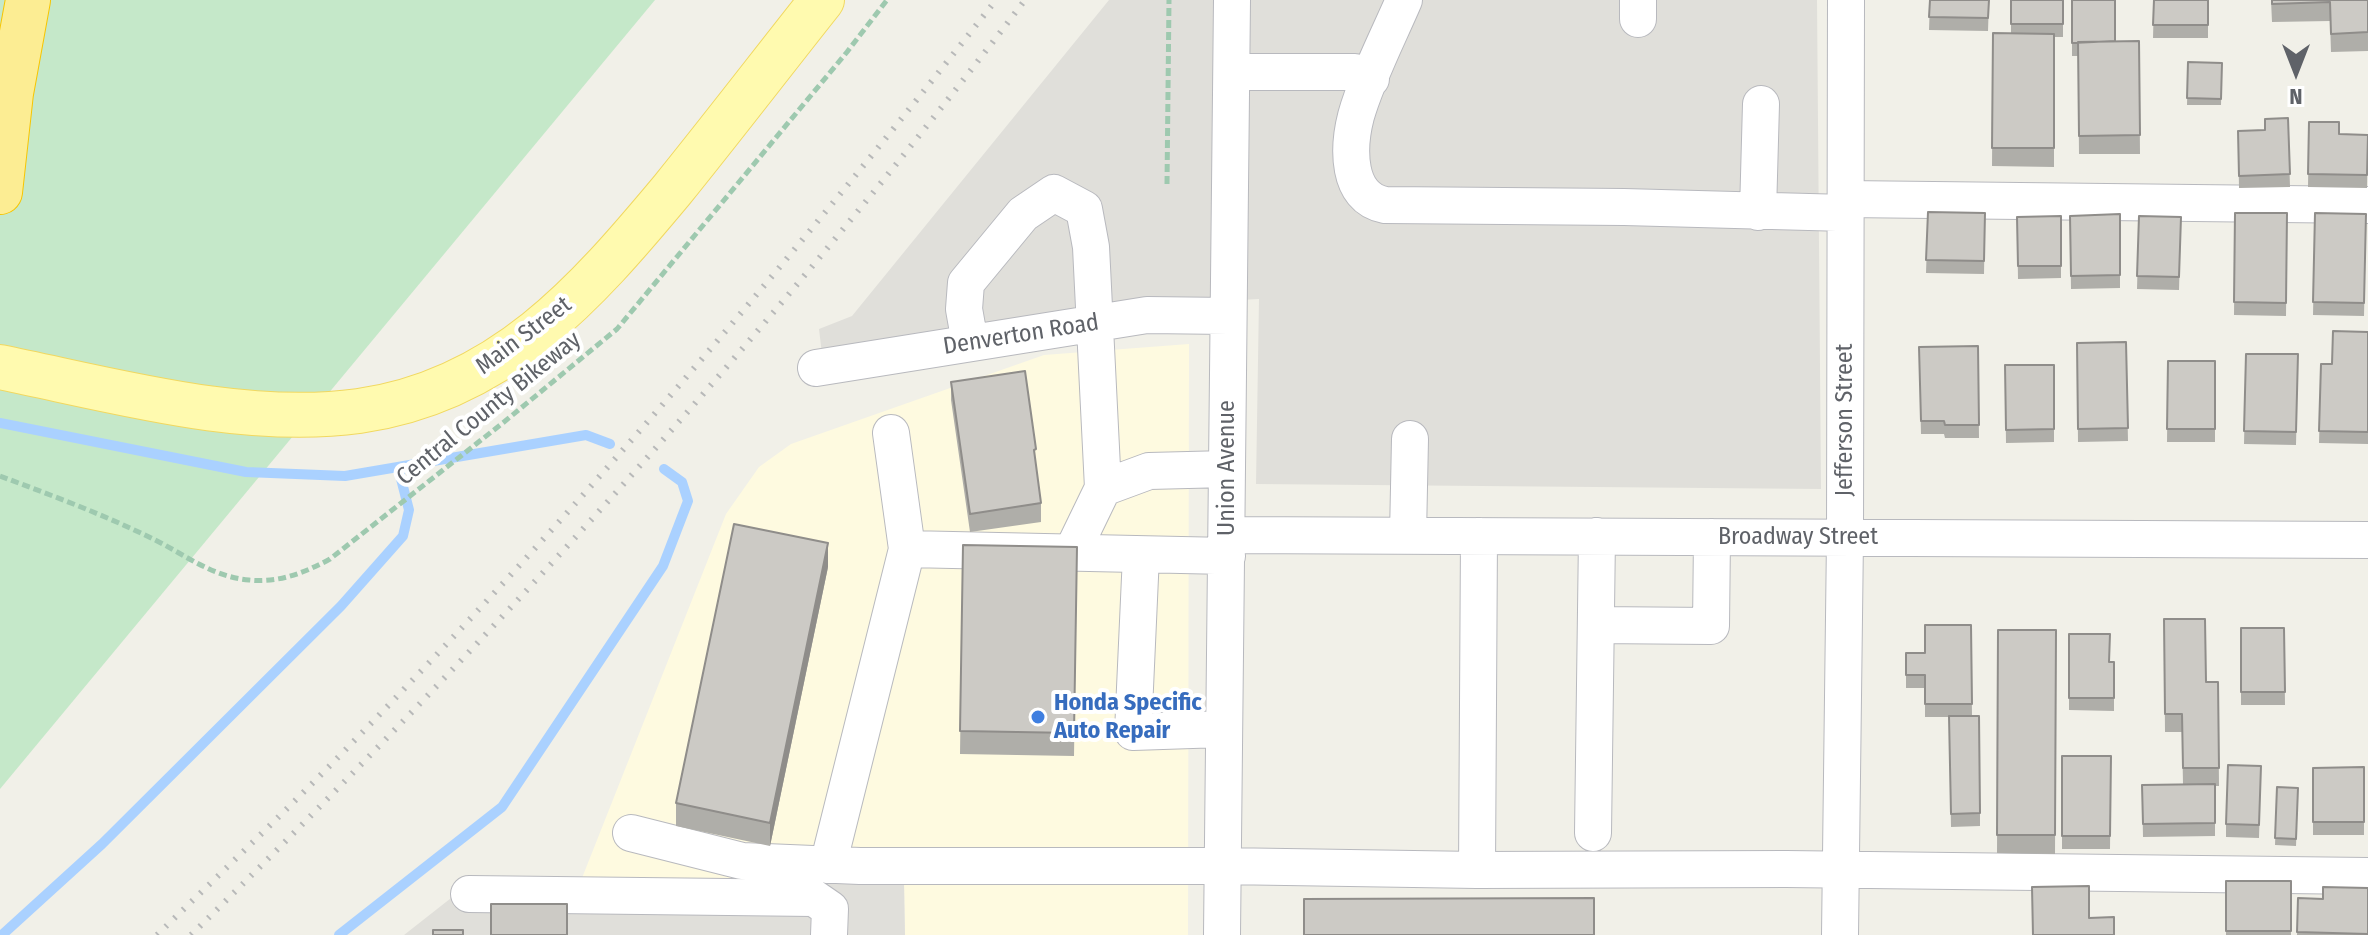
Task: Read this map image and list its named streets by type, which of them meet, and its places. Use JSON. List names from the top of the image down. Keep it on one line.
{"streets":{"main road":["Main Street"],"street":["Denverton Road","Jefferson Street","Union Avenue","Broadway Street"],"path":["Central County Bikeway"]},"crossings":[["Denverton Road","Union Avenue"],["Jefferson Street","Broadway Street"],["Union Avenue","Broadway Street"]],"places":["Honda Specific Auto Repair"],"north":"bottom"}
